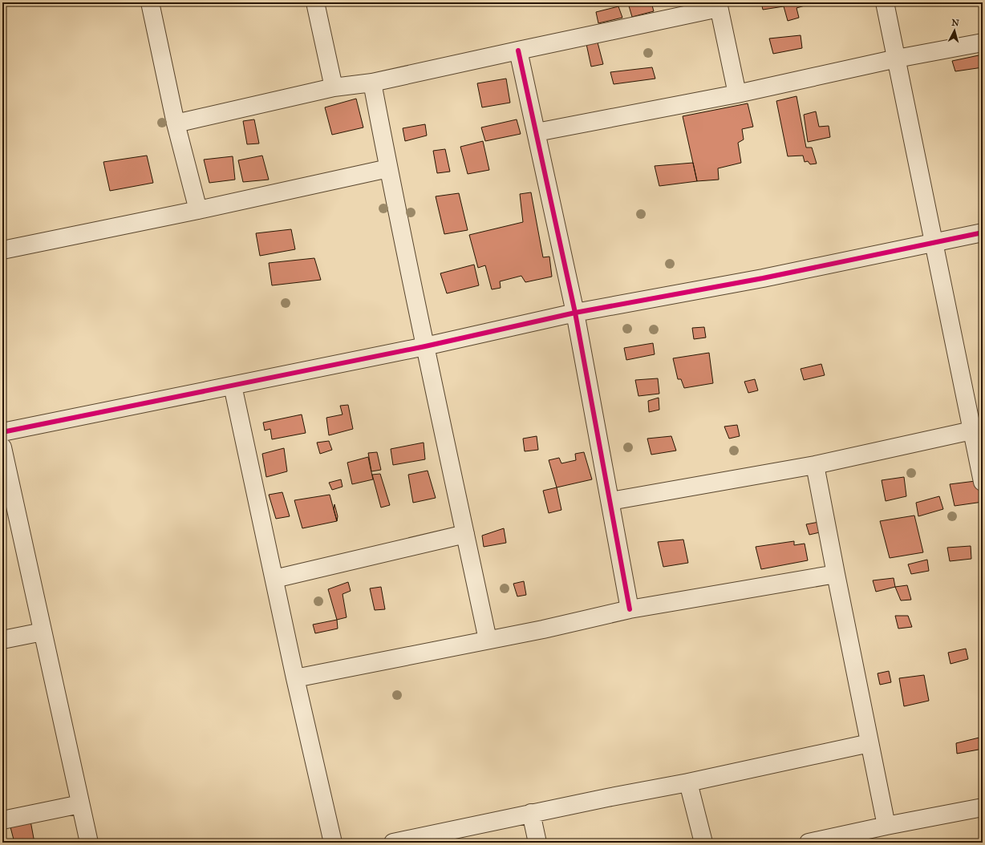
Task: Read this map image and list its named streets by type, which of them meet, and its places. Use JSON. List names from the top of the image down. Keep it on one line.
{"north":"top"}
